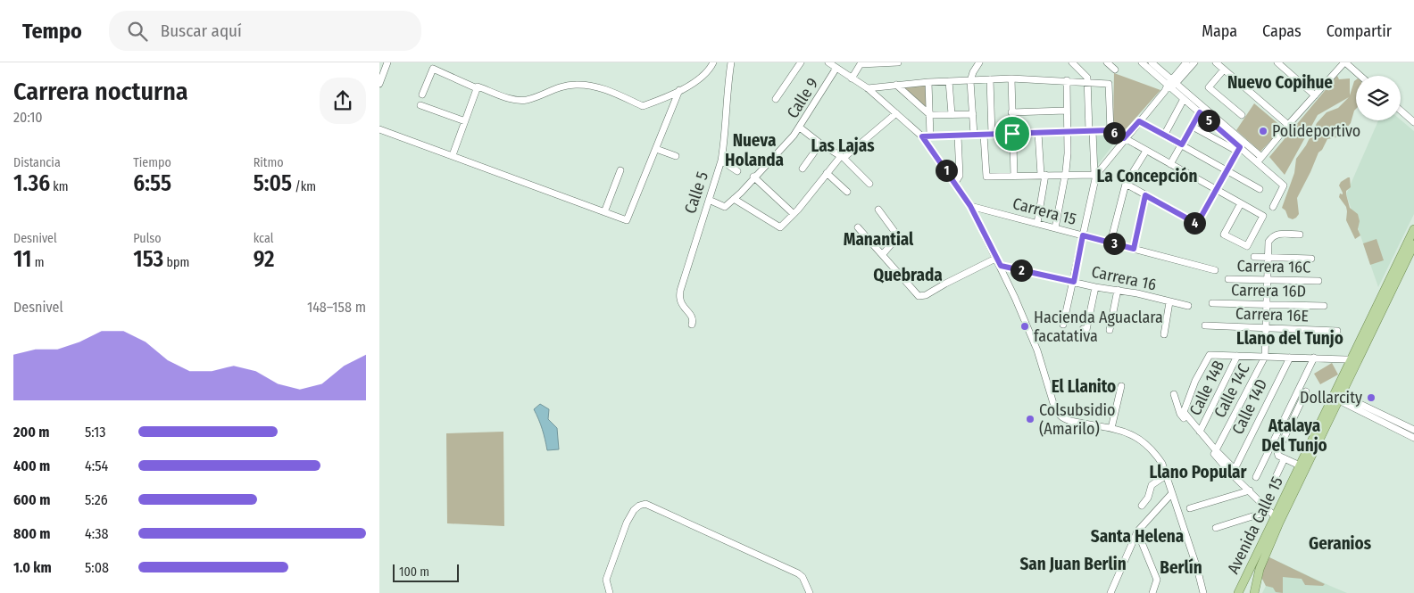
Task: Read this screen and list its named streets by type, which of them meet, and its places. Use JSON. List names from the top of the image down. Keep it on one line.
{"streets":{"main road":["Avenida Calle 15"],"street":["Calle 9","Calle 5","Carrera 15","Carrera 16C","Carrera 16","Carrera 16D","Carrera 16E","Calle 14B","Calle 14C","Calle 14D"]},"crossings":[["Carrera 16C","Calle 14C"],["Carrera 16D","Calle 14C"],["Carrera 16E","Calle 14C"],["Calle 14C","Calle 14D"]],"districts":["Nuevo Copihue","Nueva Holanda","Las Lajas","La Concepción","Manantial","Quebrada","Llano del Tunjo","El Llanito","Atalaya Del Tunjo","Llano Popular","Santa Helena","Geranios","San Juan Berlin","Berlín"],"places":["Polideportivo","Hacienda Aguaclara facatativa","Dollarcity","Colsubsidio (Amarilo)"],"scale_bar":"100 m","page":{"header":"Tempo","search":"Buscar aquí","nav":["Mapa","Capas","Compartir"],"heading":["Carrera nocturna","20:10"],"pins":["5","6","1","4","3","2"],"stats":[["Distancia","1.36 km"],["Tiempo","6:55"],["Ritmo","5:05 /km"],["Desnivel","11 m"],["Pulso","153 bpm"],["kcal","92"]],"chart":["Desnivel","148–158 m"],"list":[{"name":"200 m","note":"5:13"},{"name":"400 m","note":"4:54"},{"name":"600 m","note":"5:26"},{"name":"800 m","note":"4:38"},{"name":"1.0 km","note":"5:08"}],"scale":"100 m"}}
